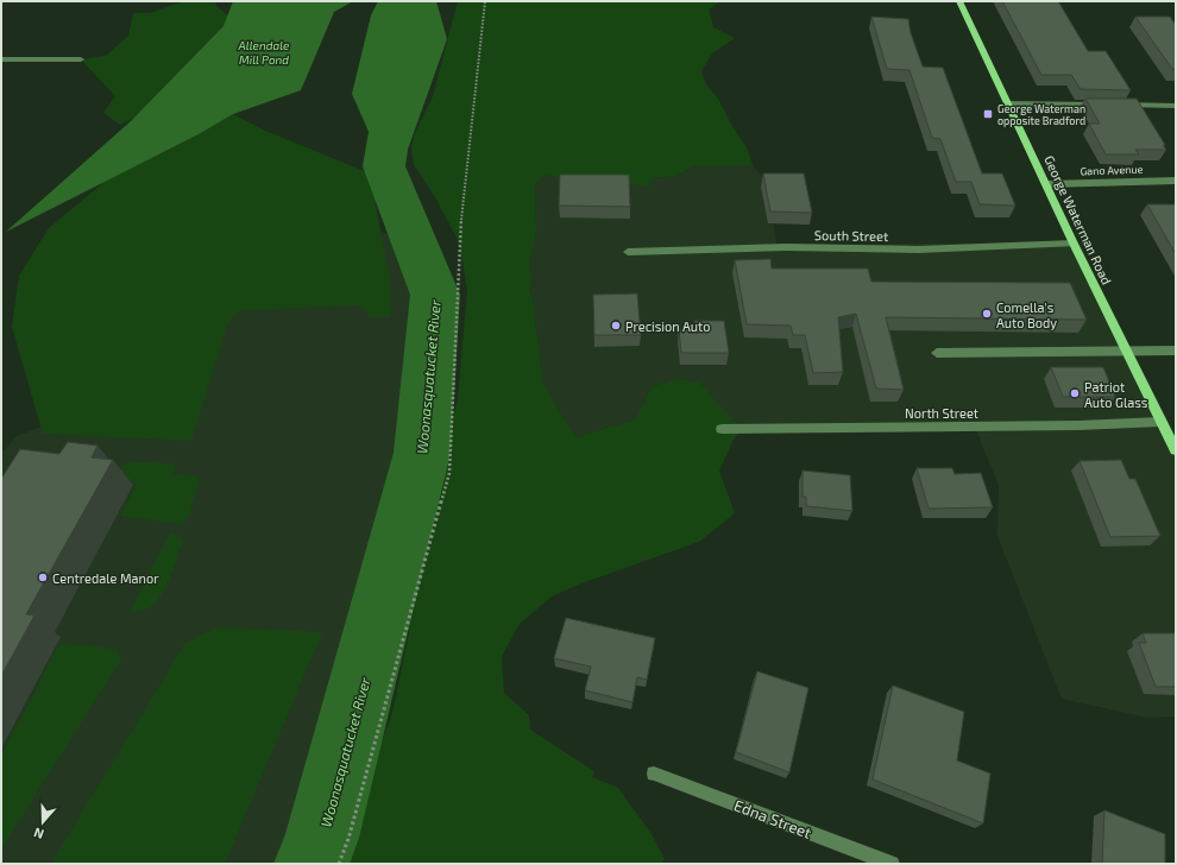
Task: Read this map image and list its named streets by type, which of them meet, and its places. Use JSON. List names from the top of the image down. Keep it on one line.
{"streets":{"main road":["George Waterman Road"],"street":["Gano Avenue","South Street","North Street","Edna Street"]},"crossings":[["Gano Avenue","George Waterman Road"],["George Waterman Road","South Street"],["George Waterman Road","North Street"]],"water":["Allendale Mill Pond","Woonasquatucket River"],"places":{"transit":["George Waterman opposite Bradford"],"other":["Comella's Auto Body","Precision Auto","Patriot Auto Glass","Centredale Manor"]},"north":"bottom"}
